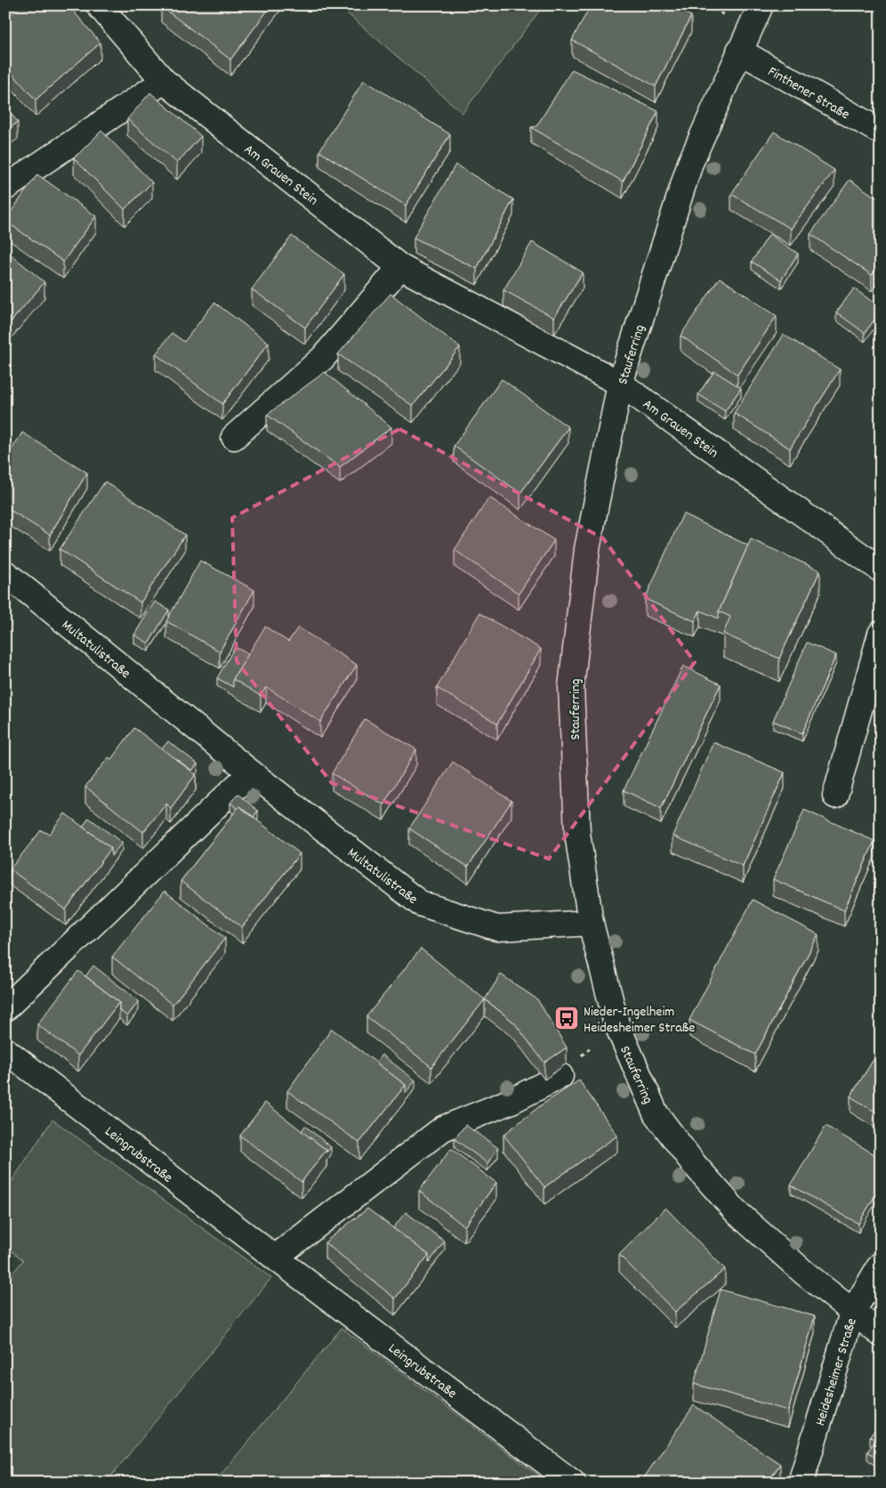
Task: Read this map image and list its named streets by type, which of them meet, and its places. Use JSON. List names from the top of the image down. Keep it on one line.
{"streets":{"street":["Finthener Straße","Am Grauen Stein","Stauferring","Multatulistraße","Leingrubstraße","Heidesheimer Straße"]},"crossings":[["Finthener Straße","Stauferring"],["Am Grauen Stein","Stauferring"],["Stauferring","Multatulistraße"],["Stauferring","Heidesheimer Straße"]],"places":{"bus stop":["Nieder-Ingelheim Heidesheimer Straße"]}}
